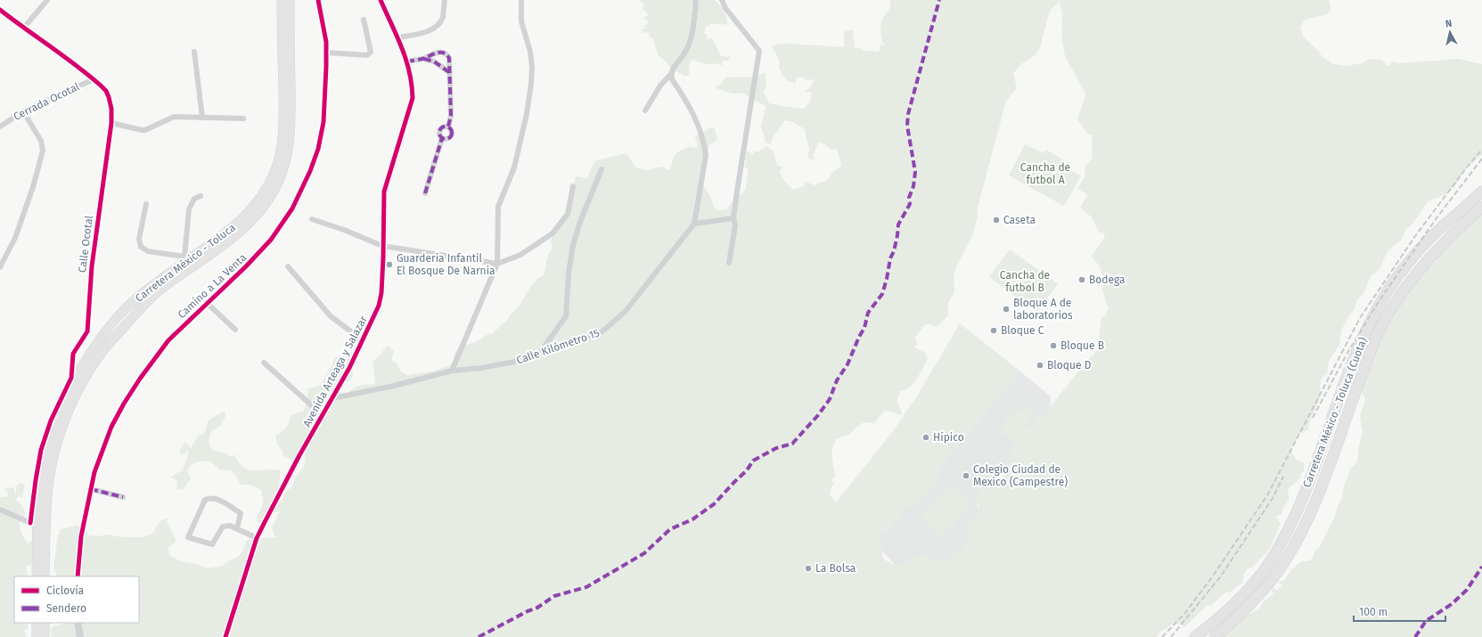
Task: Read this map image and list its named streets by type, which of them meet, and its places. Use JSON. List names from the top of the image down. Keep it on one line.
{"streets":{"highway":["Carretera México - Toluca (Cuota)"],"main road":["Carretera México - Toluca"],"street":["Cerrada Ocotal","Calle Ocotal","Camino a La Venta","Calle Kilómetro 15","Avenida Arteaga y Salazar"]},"crossings":[["Cerrada Ocotal","Calle Ocotal"],["Calle Ocotal","Carretera México - Toluca"],["Calle Kilómetro 15","Avenida Arteaga y Salazar"]],"parks":["Cancha de futbol A","Cancha de futbol B"],"places":["Caseta","Guarderia Infantil El Bosque De Narnia","Bodega","Bloque A de laboratorios","Bloque C","Bloque B","Bloque D","Hípico","Colegio Ciudad de Mexico (Campestre)","La Bolsa"],"legend":["Ciclovía","Sendero"],"scale_bar":"100 m","north":"top"}
